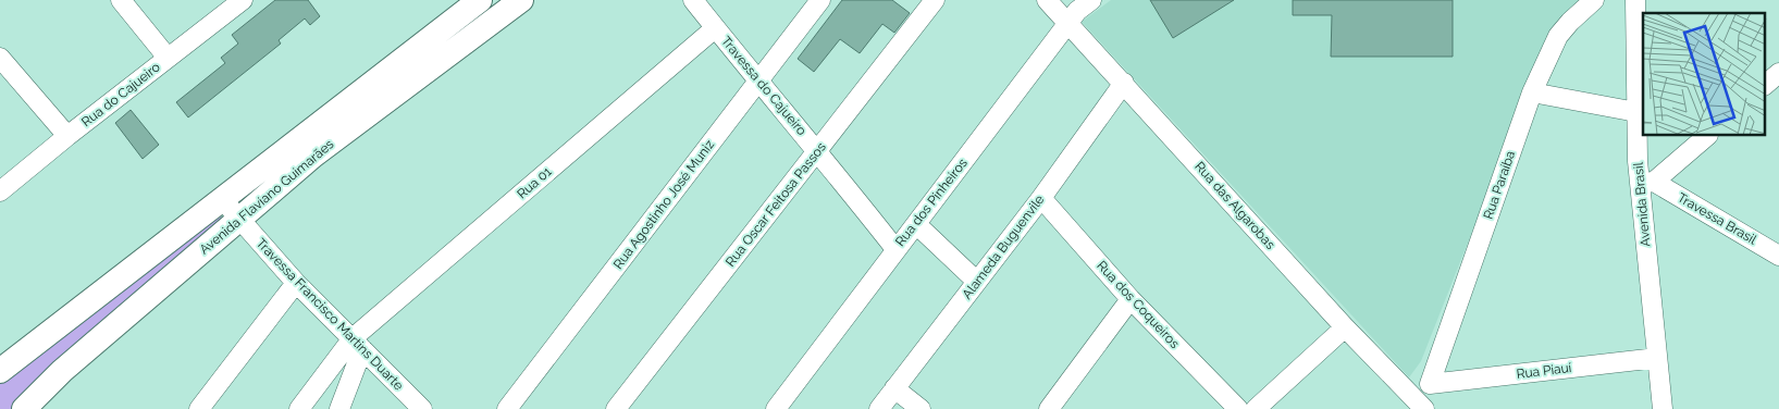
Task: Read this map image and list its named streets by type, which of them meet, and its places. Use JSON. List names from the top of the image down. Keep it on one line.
{"streets":{"main road":["Avenida Flaviano Guimarães"],"street":["Travessa do Cajueiro","Rua do Cajueiro","Rua 01","Rua Paraíba","Rua dos Pinheiros","Rua Agostinho José Muniz","Rua Oscar Feitosa Passos","Avenida Brasil","Rua das Algarobas","Travessa Brasil","Alameda Buguenvile","Rua dos Coqueiros","Travessa Francisco Martins Duarte","Rua Piauí"]},"crossings":[["Travessa do Cajueiro","Rua 01"],["Travessa do Cajueiro","Rua dos Pinheiros"],["Travessa do Cajueiro","Rua Agostinho José Muniz"],["Travessa do Cajueiro","Rua Oscar Feitosa Passos"],["Rua 01","Travessa Francisco Martins Duarte"],["Rua Paraíba","Rua Piauí"],["Avenida Flaviano Guimarães","Travessa Francisco Martins Duarte"],["Rua dos Pinheiros","Rua das Algarobas"],["Avenida Brasil","Travessa Brasil"],["Avenida Brasil","Rua Piauí"],["Rua das Algarobas","Alameda Buguenvile"],["Alameda Buguenvile","Rua dos Coqueiros"]]}
